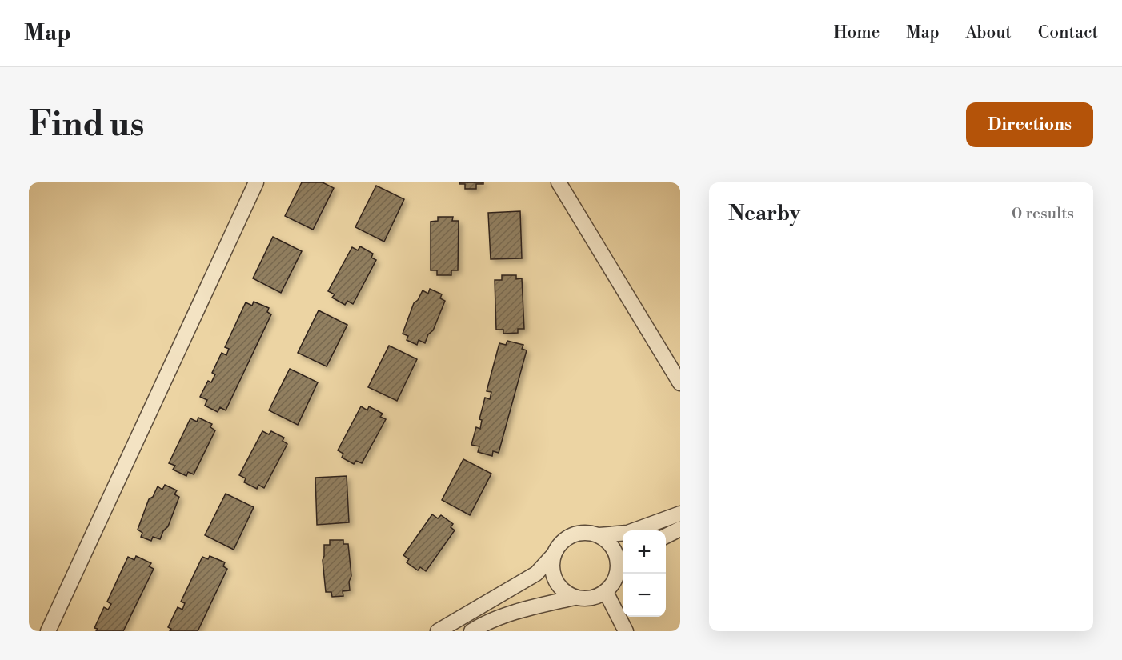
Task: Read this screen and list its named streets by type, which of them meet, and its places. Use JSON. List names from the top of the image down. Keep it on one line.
{"page":{"header":"Map","nav":["Home","Map","About","Contact"],"buttons":"Directions","title":"Find us","heading":["Nearby","0 results"],"map_buttons":["+","−"]}}
